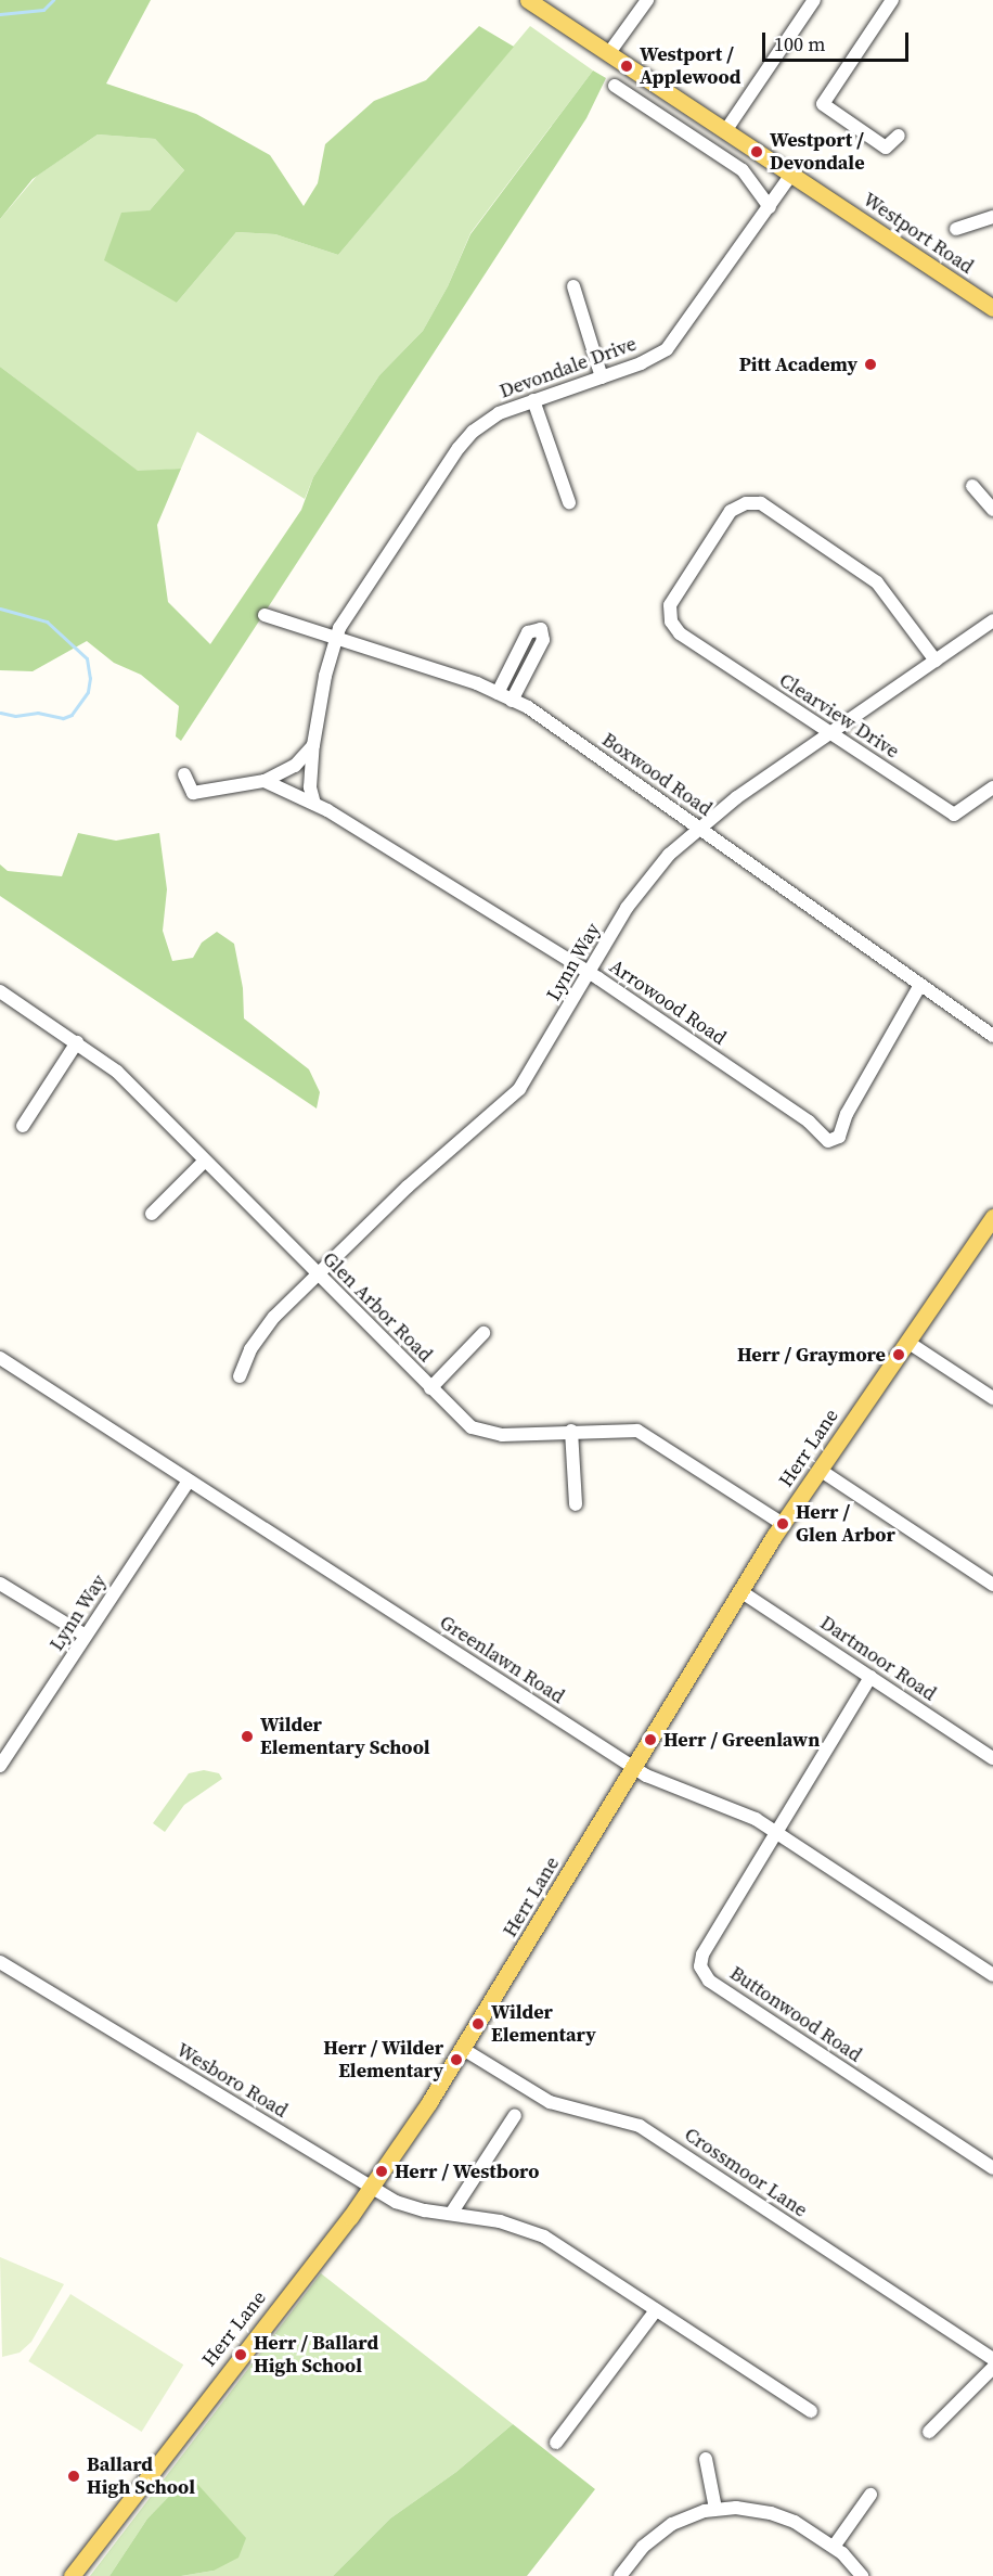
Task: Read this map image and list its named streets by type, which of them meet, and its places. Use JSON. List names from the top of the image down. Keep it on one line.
{"streets":{"main road":["Westport Road","Herr Lane"],"street":["Devondale Drive","Clearview Drive","Boxwood Road","Lynn Way","Arrowood Road","Glen Arbor Road","Dartmoor Road","Greenlawn Road","Buttonwood Road","Wesboro Road","Crossmoor Lane"]},"crossings":[["Westport Road","Devondale Drive"],["Devondale Drive","Boxwood Road"],["Devondale Drive","Arrowood Road"],["Clearview Drive","Lynn Way"],["Boxwood Road","Lynn Way"],["Boxwood Road","Arrowood Road"],["Lynn Way","Arrowood Road"],["Lynn Way","Glen Arbor Road"],["Lynn Way","Greenlawn Road"],["Glen Arbor Road","Herr Lane"],["Herr Lane","Dartmoor Road"],["Herr Lane","Greenlawn Road"],["Herr Lane","Wesboro Road"],["Herr Lane","Crossmoor Lane"],["Dartmoor Road","Buttonwood Road"],["Greenlawn Road","Buttonwood Road"]],"places":["Westport / Applewood","Westport / Devondale","Pitt Academy","Herr / Graymore","Herr / Glen Arbor","Wilder Elementary School","Herr / Greenlawn","Wilder Elementary","Herr / Wilder Elementary","Herr / Westboro","Herr / Ballard High School","Ballard High School"],"scale_bar":"100 m"}
